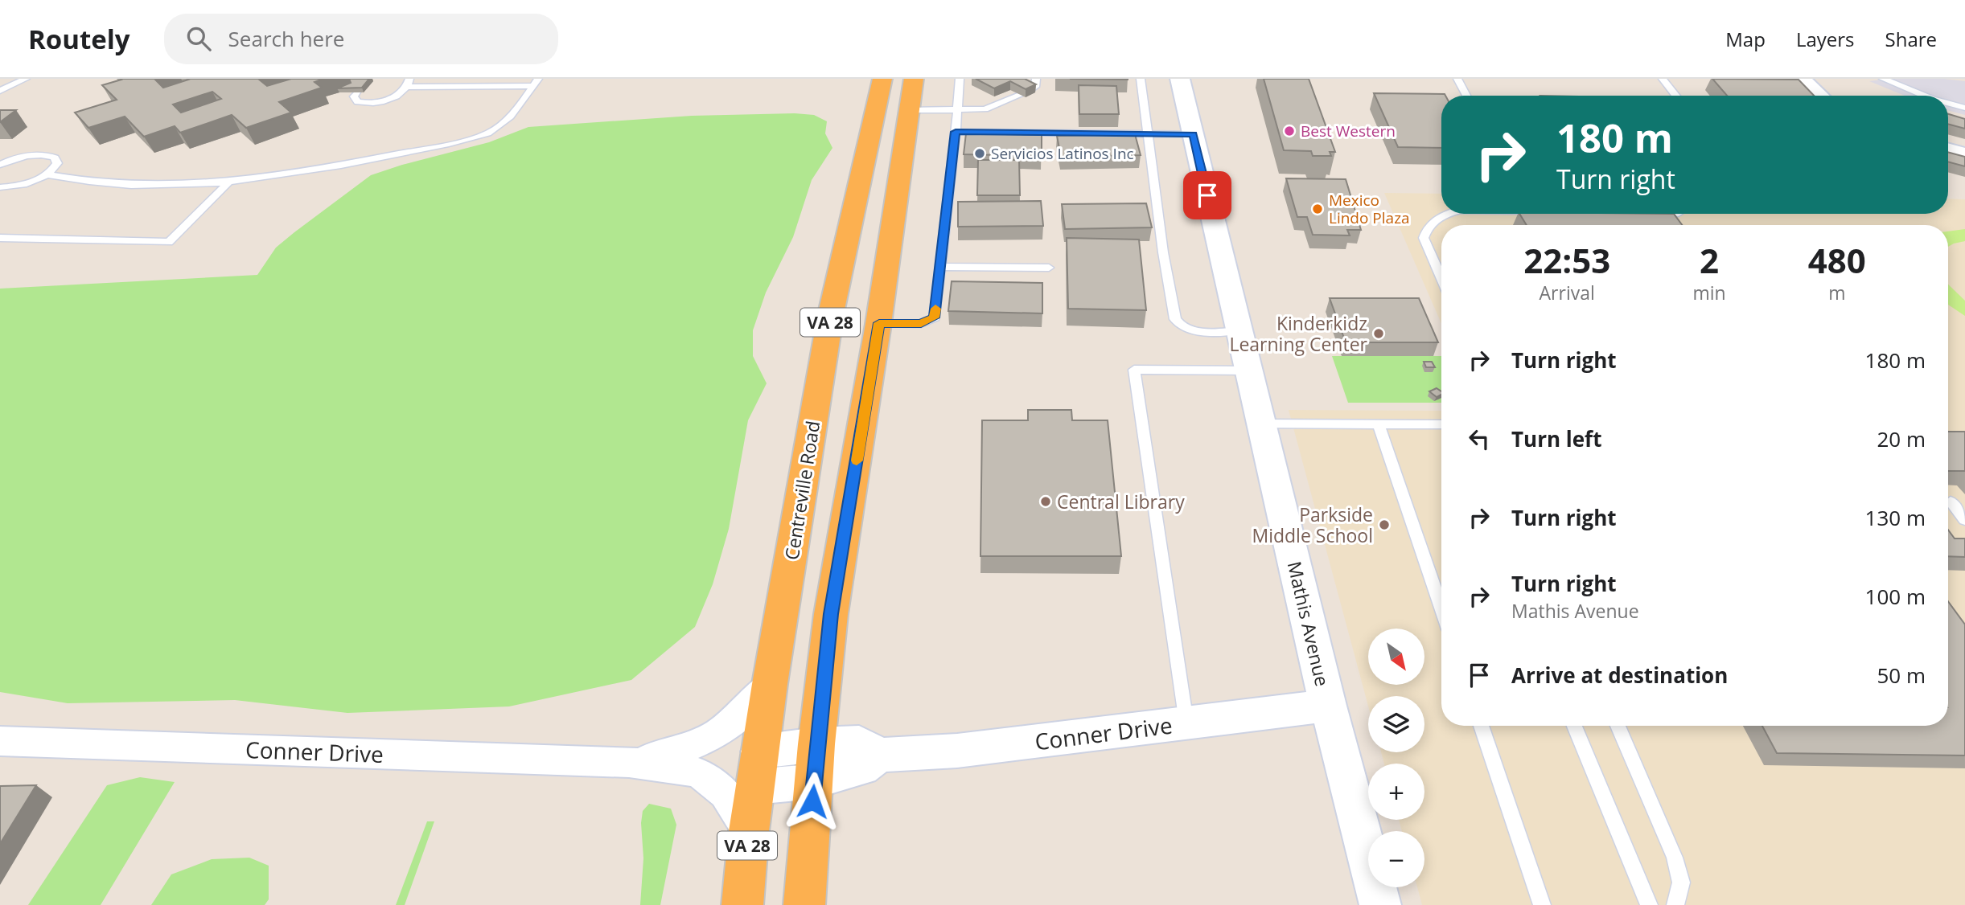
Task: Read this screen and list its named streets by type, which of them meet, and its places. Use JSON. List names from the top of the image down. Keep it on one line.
{"streets":{"highway":["VA 28","Centreville Road"],"street":["Mathis Avenue","Conner Drive"]},"crossings":[["VA 28","Conner Drive"],["Centreville Road","Conner Drive"],["Mathis Avenue","Conner Drive"]],"places":["Best Western","Servicios Latinos Inc","Mexico Lindo Plaza","Kinderkidz Learning Center","Central Library","Parkside Middle School"],"north":"bottom right","page":{"header":"Routely","search":"Search here","nav":["Map","Layers","Share"],"turn":["180 m","Turn right"],"eta":["22:53","Arrival","2","min","480","m"],"list":[{"name":"Turn right","value":"180 m"},{"name":"Turn left","value":"20 m"},{"name":"Turn right","value":"130 m"},{"name":"Turn right","note":"Mathis Avenue","value":"100 m"},{"name":"Arrive at destination","value":"50 m"}],"map_buttons":["+","−"]}}
